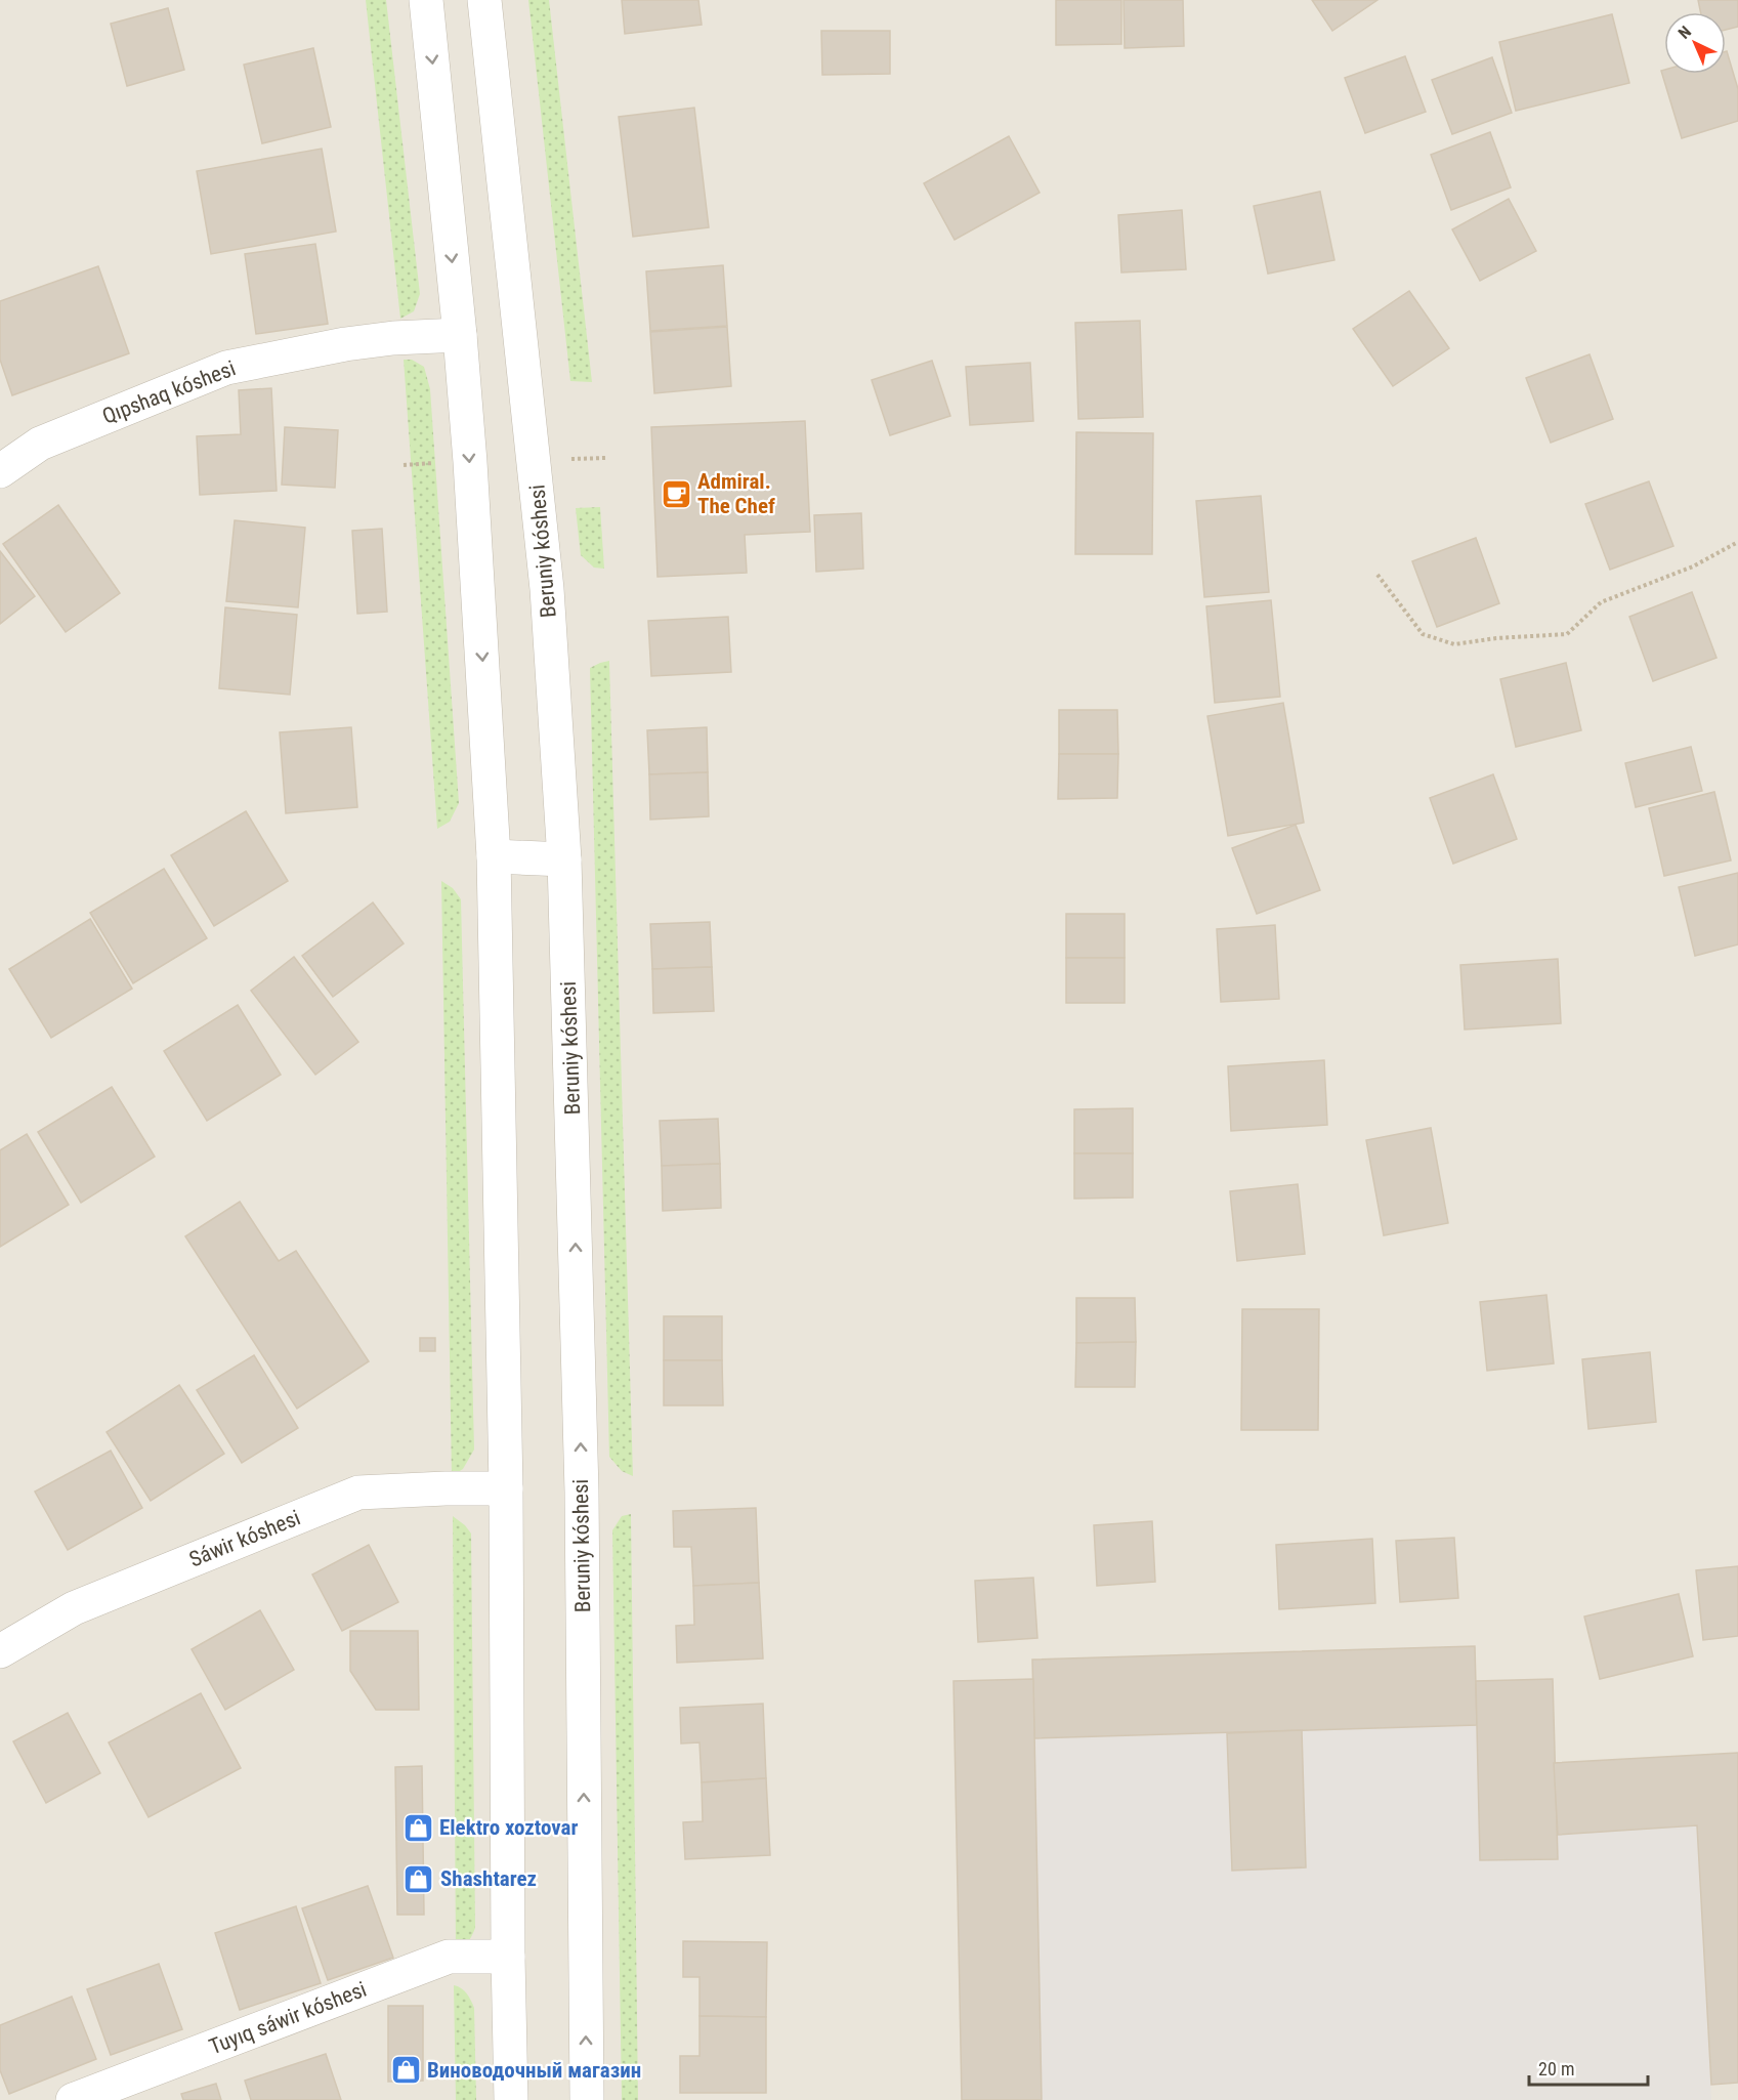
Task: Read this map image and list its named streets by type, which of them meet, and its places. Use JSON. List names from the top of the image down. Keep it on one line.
{"streets":{"street":["Qıpshaq kóshesi","Beruniy kóshesi","Sáwir kóshesi","Tuyıq sáwir kóshesi"]},"places":{"cafe":["Admiral. The Chef"],"shop":["Elektro xoztovar","Shashtarez","Виноводочный магазин"]},"scale_bar":"20 m","north":"top left"}
